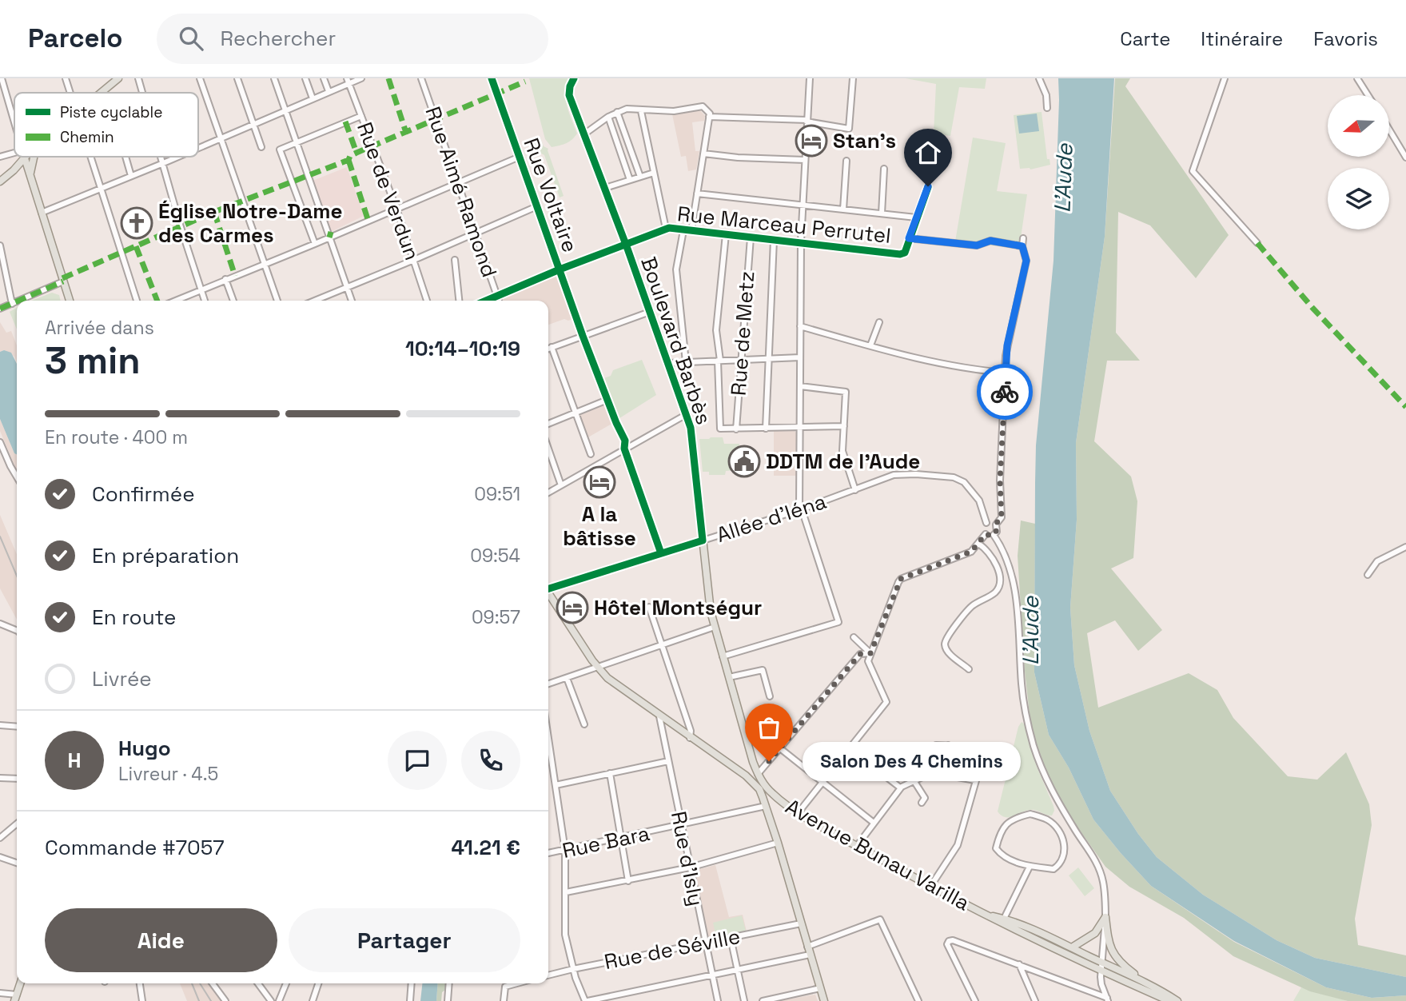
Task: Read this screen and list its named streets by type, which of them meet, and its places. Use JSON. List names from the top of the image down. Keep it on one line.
{"streets":{"main road":["Boulevard Barbès","Allée d'Iéna","Avenue Bunau Varilla"],"street":["Rue de Verdun","Rue Aimé Ramond","Rue Voltaire","Rue Marceau Perrutel","Rue de Metz","Rue Bara","Rue d'Isly","Rue de Séville"]},"crossings":[["Rue Aimé Ramond","Rue Marceau Perrutel"],["Rue Voltaire","Rue Marceau Perrutel"],["Rue Voltaire","Allée d'Iéna"],["Rue Marceau Perrutel","Rue de Metz"],["Rue Marceau Perrutel","Boulevard Barbès"],["Boulevard Barbès","Allée d'Iéna"],["Boulevard Barbès","Avenue Bunau Varilla"],["Rue Bara","Avenue Bunau Varilla"],["Rue Bara","Rue d'Isly"],["Avenue Bunau Varilla","Rue d'Isly"],["Avenue Bunau Varilla","Rue de Séville"],["Rue d'Isly","Rue de Séville"]],"water":["L'Aude"],"places":{"hotel":["Stan’s","A la bâtisse","Hôtel Montségur"],"church":["Église Notre-Dame des Carmes"],"public building":["DDTM de l'Aude"],"other":["Salon Des 4 Chemins"]},"legend":["Piste cyclable","Chemin"],"north":"left","page":{"header":"Parcelo","search":"Rechercher","nav":["Carte","Itinéraire","Favoris"],"heading":["3 min","Arrivée dans","10:14–10:19"],"panel":["Hugo","Livreur · 4.5","Commande #7057","41.21 €"],"bar":"En route · 400 m","list":[["Confirmée","09:51"],["En préparation","09:54"],["En route","09:57"],"Livrée"],"round":"H","bubble":"Salon Des 4 Chemins","buttons":["Aide","Partager"]}}
